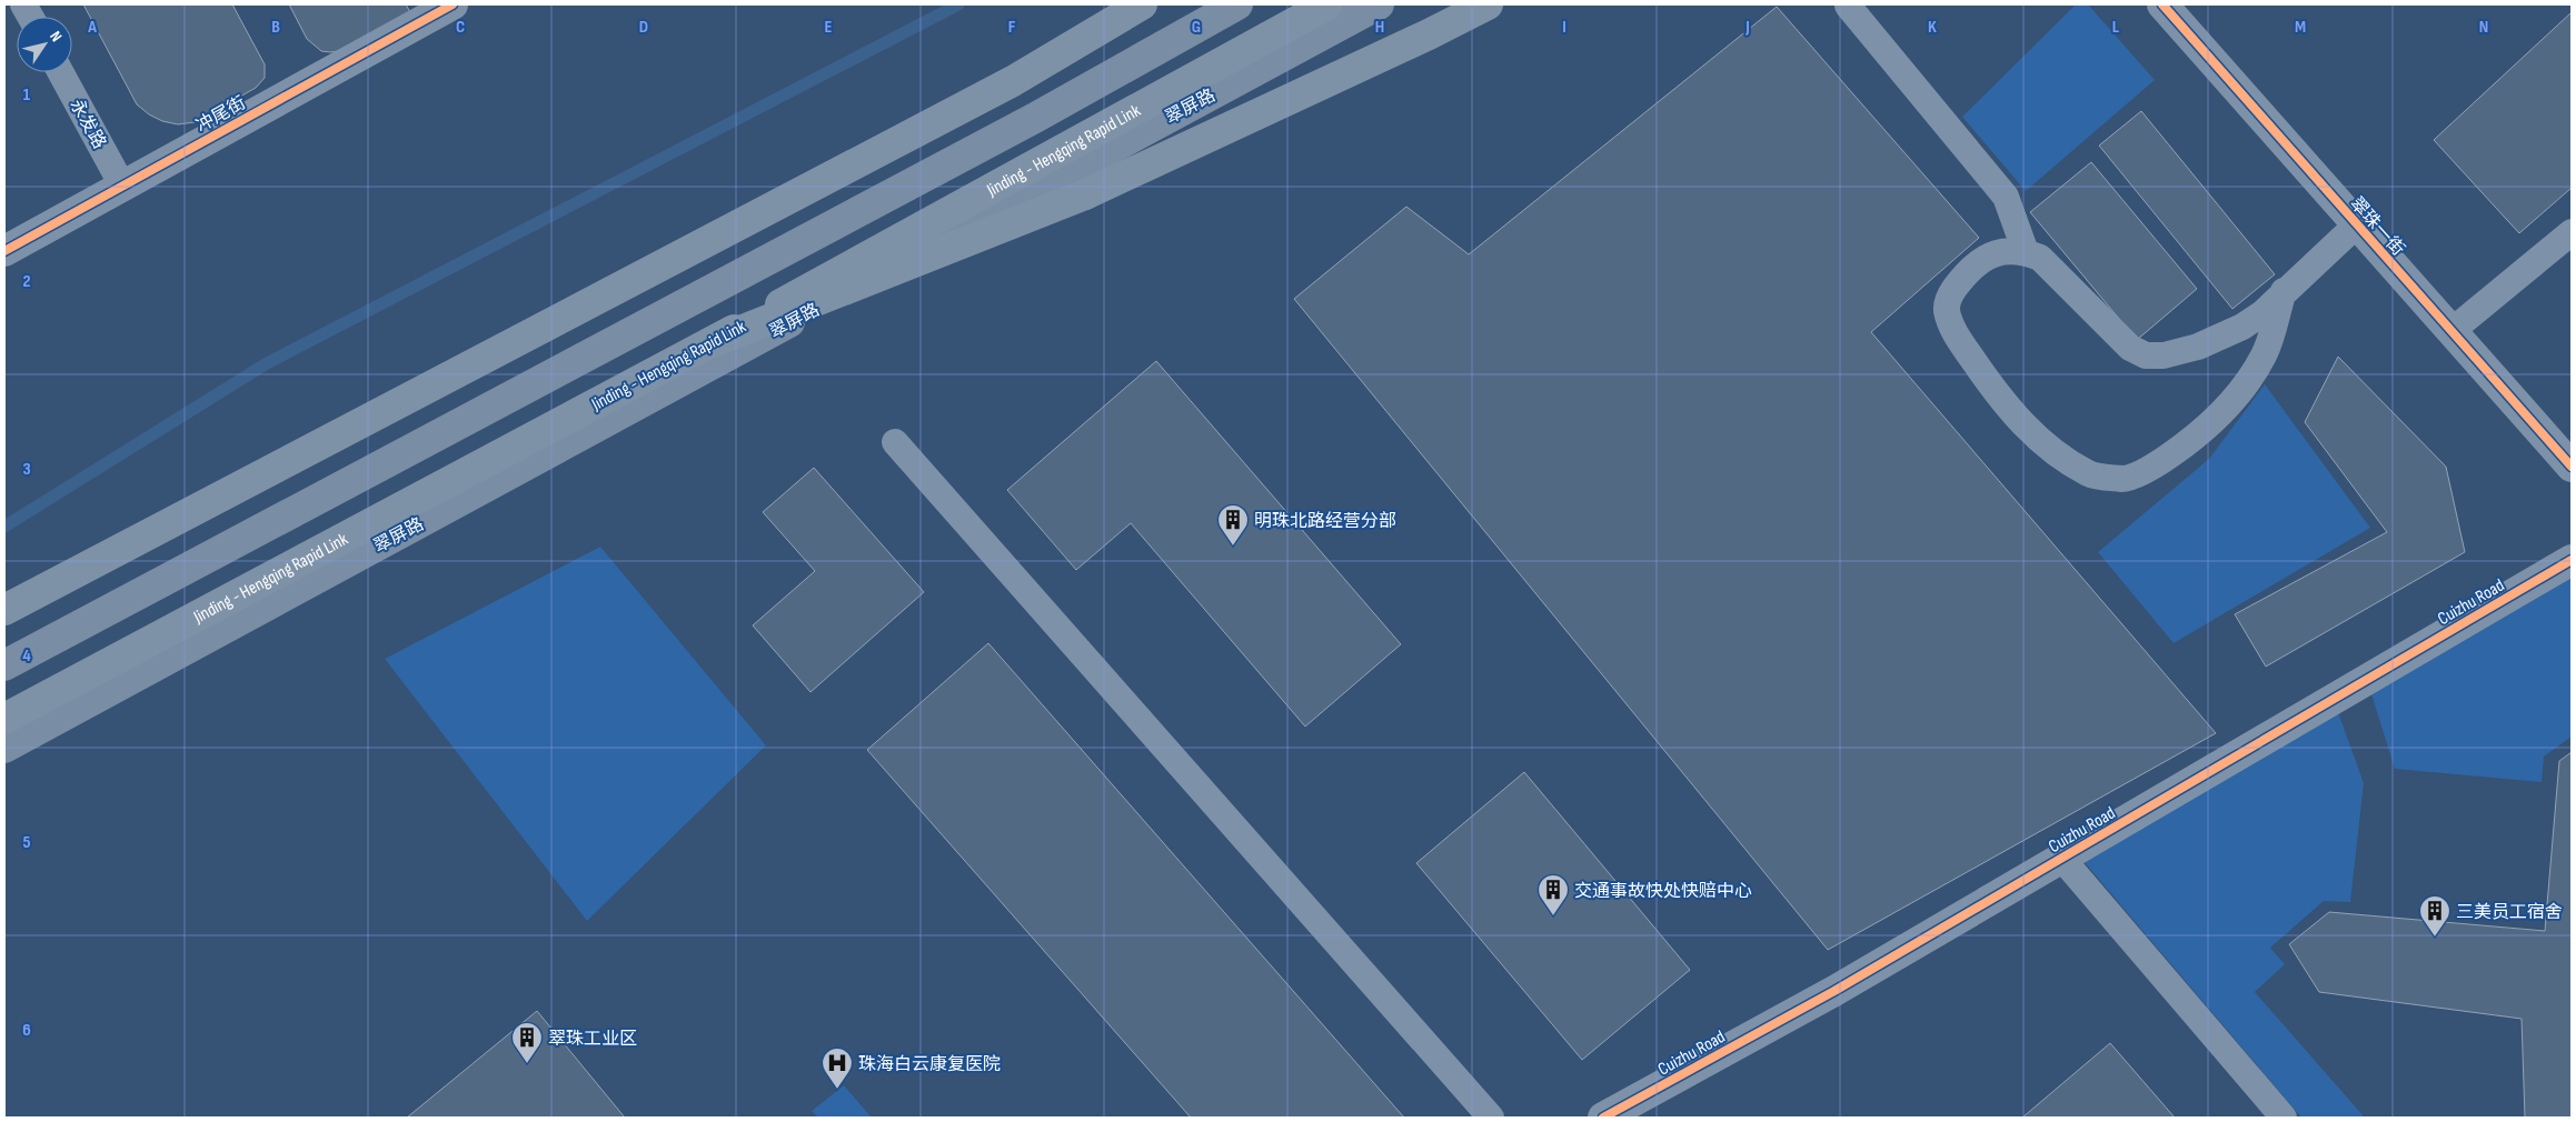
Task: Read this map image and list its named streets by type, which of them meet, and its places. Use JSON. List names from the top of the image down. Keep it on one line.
{"streets":{"highway":["Jinding - Hengqing Rapid Link"],"main road":["翠屏路"],"street":["冲尾街","翠珠一街","Cuizhu Road"],"lane":["永发路"]},"crossings":[["冲尾街","永发路"]],"places":{"building":["明珠北路经营分部","交通事故快处快赔中心","三美员工宿舍","翠珠工业区"],"hospital":["珠海白云康复医院"]},"north":"top right","grid":{"columns":["A","B","C","D","E","F","G","H","I","J","K","L","M","N"],"rows":["1","2","3","4","5","6"]}}
